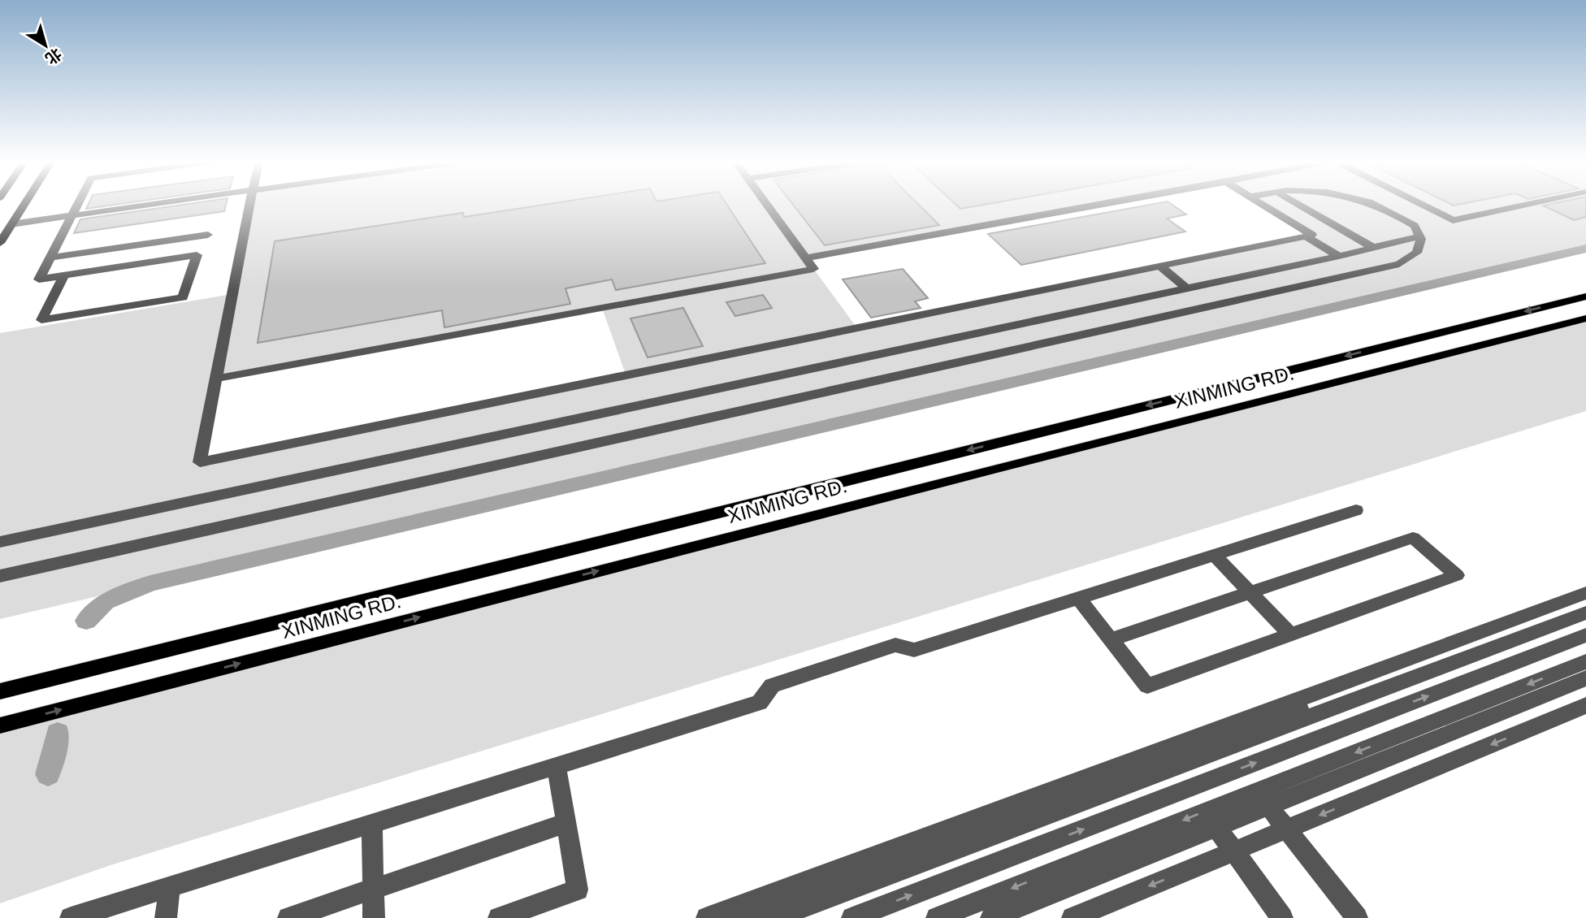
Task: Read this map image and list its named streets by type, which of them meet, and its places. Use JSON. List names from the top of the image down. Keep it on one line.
{"streets":{"main road":["XINMING RD."]},"north":"bottom right"}
